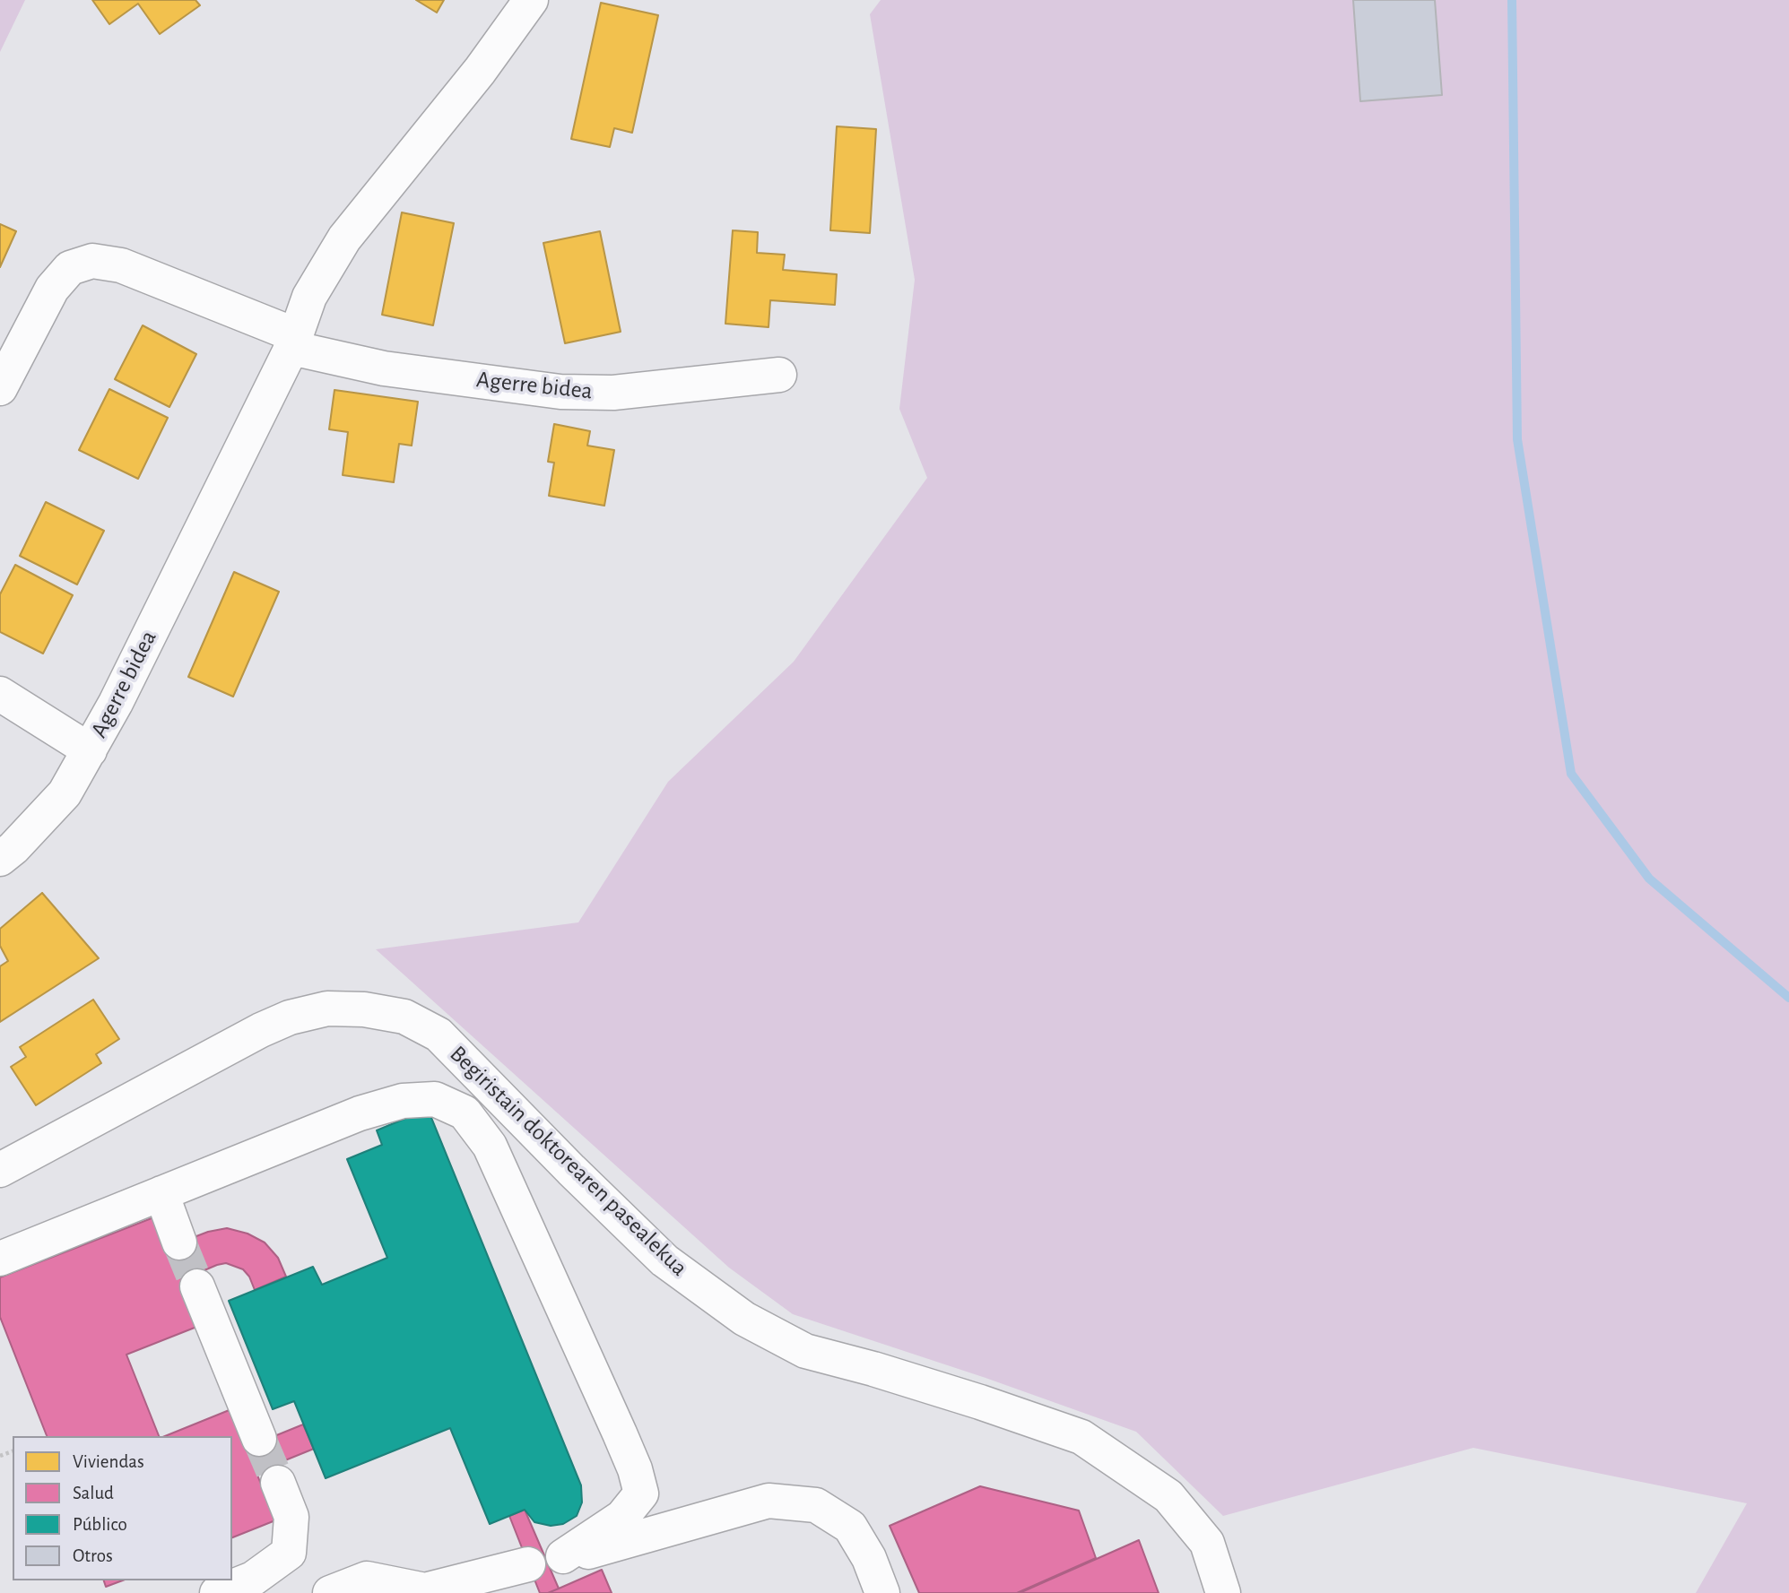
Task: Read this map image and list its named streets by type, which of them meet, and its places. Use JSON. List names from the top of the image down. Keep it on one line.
{"streets":{"street":["Agerre bidea","Begiristain doktorearen pasealekua"]},"legend":["Viviendas","Salud","Público","Otros"]}
